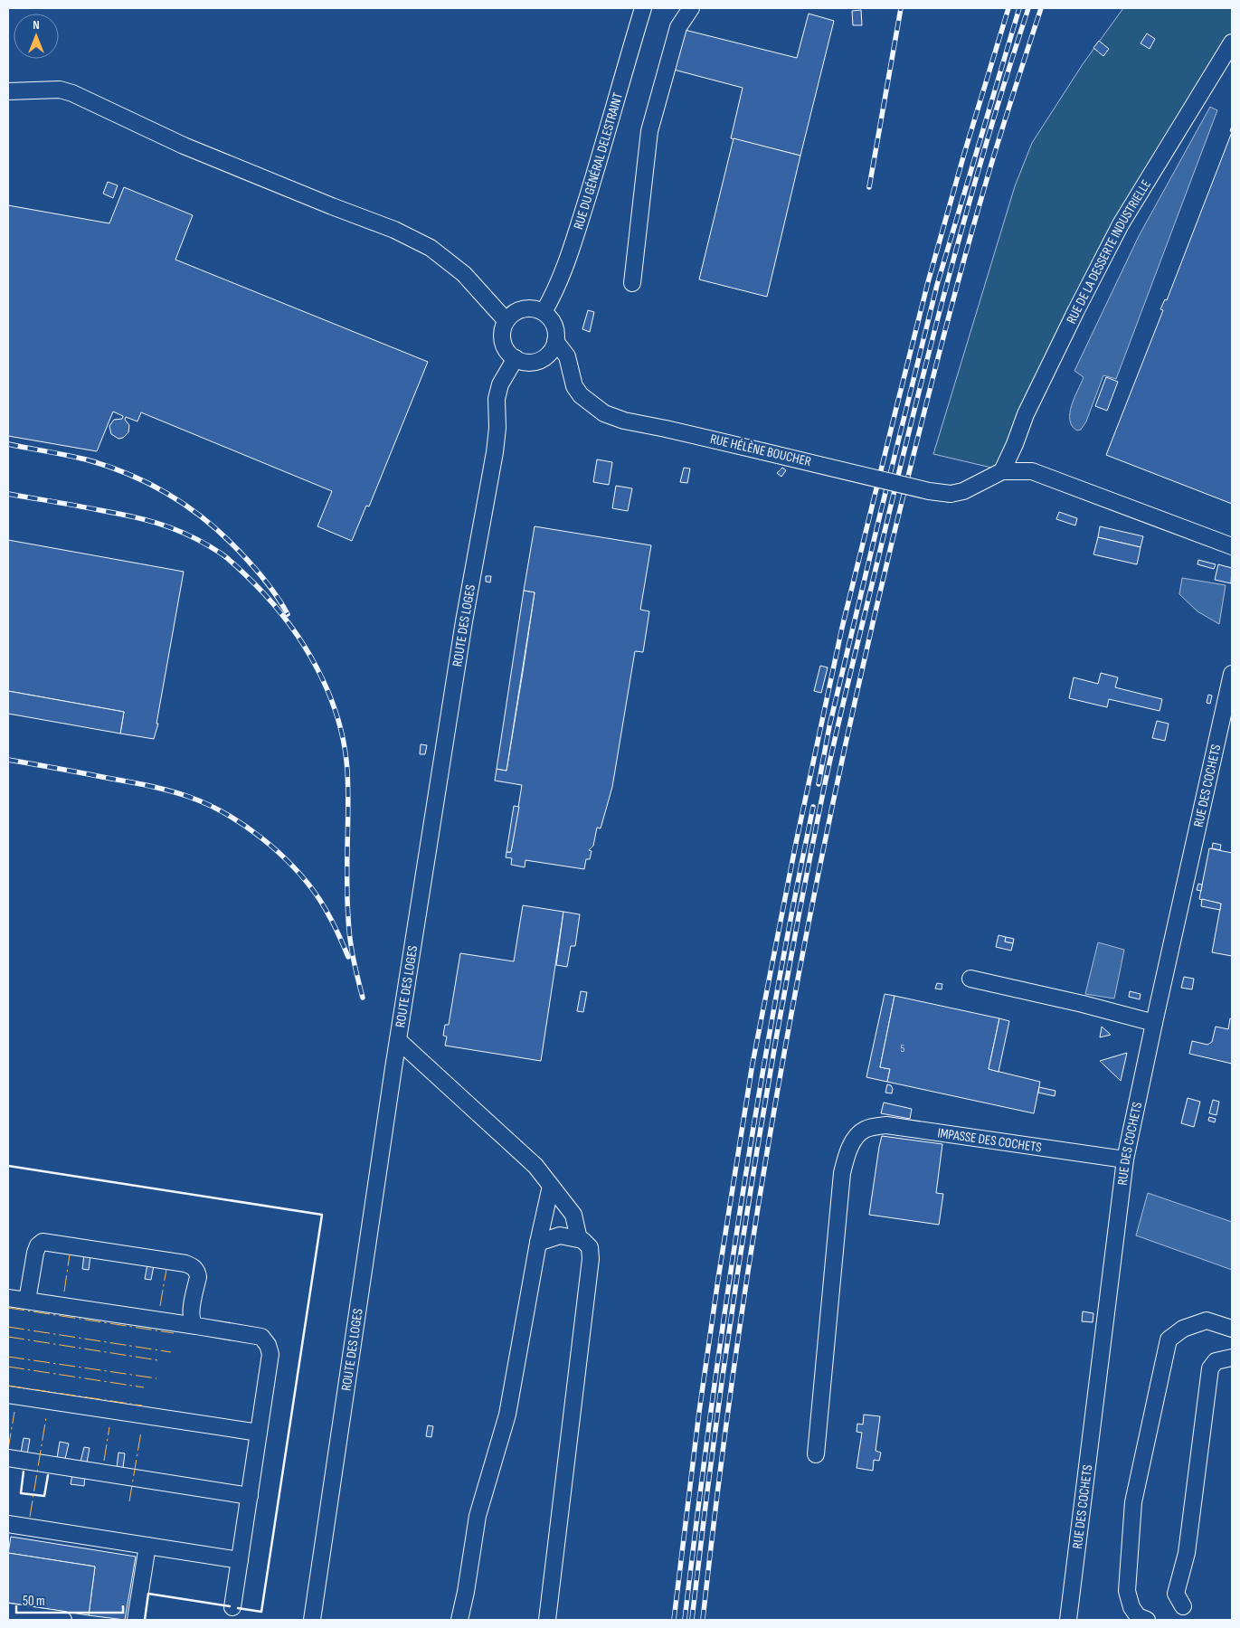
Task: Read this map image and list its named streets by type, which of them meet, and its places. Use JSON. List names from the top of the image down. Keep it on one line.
{"streets":{"street":["RUE DU GÉNÉRAL DELESTRAINT","RUE DE LA DESSERTE INDUSTRIELLE","RUE HÉLÈNE BOUCHER","ROUTE DES LOGES","RUE DES COCHETS","IMPASSE DES COCHETS"]},"crossings":[["RUE DU GÉNÉRAL DELESTRAINT","RUE HÉLÈNE BOUCHER"],["RUE DU GÉNÉRAL DELESTRAINT","ROUTE DES LOGES"],["RUE DE LA DESSERTE INDUSTRIELLE","RUE HÉLÈNE BOUCHER"],["RUE HÉLÈNE BOUCHER","ROUTE DES LOGES"],["RUE DES COCHETS","IMPASSE DES COCHETS"]],"house_numbers":["5"],"scale_bar":"50 m","north":"top"}
